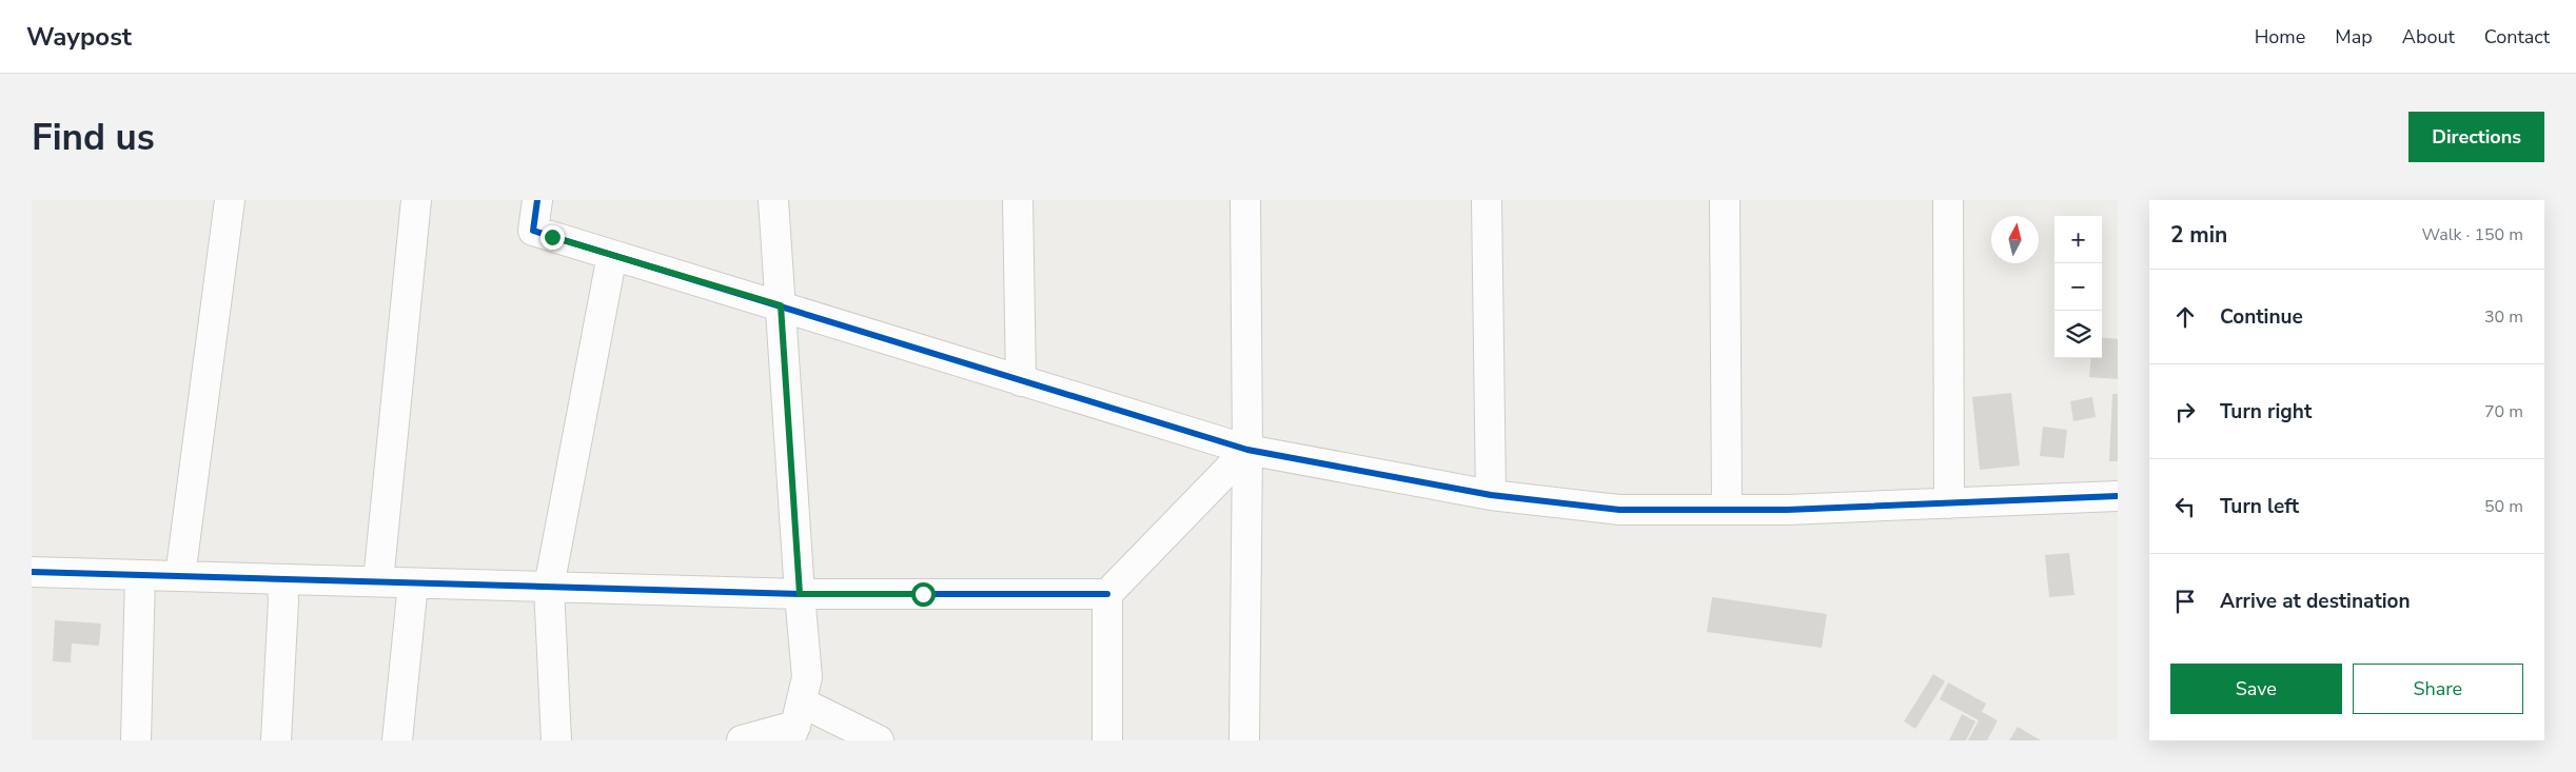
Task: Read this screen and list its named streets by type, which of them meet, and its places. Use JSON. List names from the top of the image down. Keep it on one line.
{"north":"top","page":{"header":"Waypost","nav":["Home","Map","About","Contact"],"buttons":["Directions",["Save","Share"]],"title":"Find us","heading":["2 min","Walk · 150 m"],"map_buttons":["+","−"],"list":[["Continue","30 m"],["Turn right","70 m"],["Turn left","50 m"],"Arrive at destination"]}}
